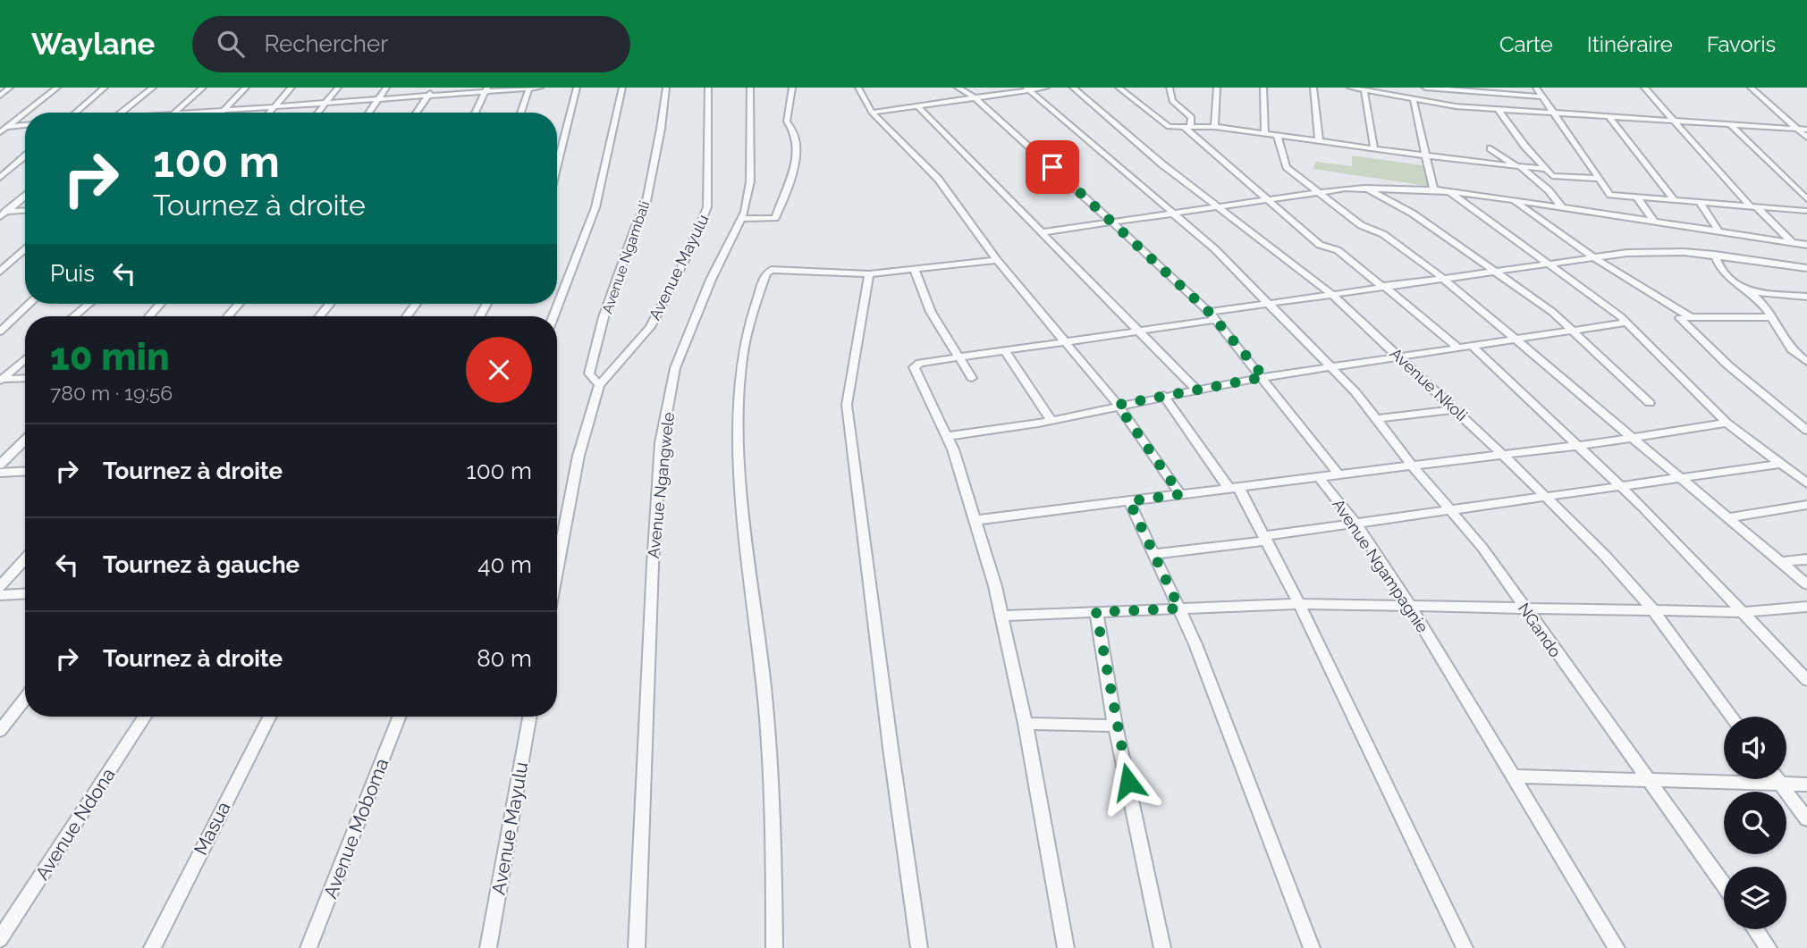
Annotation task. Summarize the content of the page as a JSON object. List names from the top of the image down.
{
  "streets": {
    "street": [
      "Avenue Ngambali",
      "Avenue Mayulu",
      "Avenue Nkoli",
      "Avenue Ngangwele",
      "Avenue Ngampagnie",
      "NGando",
      "Avenue Ndona",
      "Masua",
      "Avenue Moboma"
    ]
  },
  "crossings": [
    ["Avenue Ngambali", "Avenue Mayulu"]
  ],
  "page": {
    "header": "Waylane",
    "search": "Rechercher",
    "nav": ["Carte", "Itinéraire", "Favoris"],
    "turn": ["100 m", "Tournez à droite"],
    "then": "Puis",
    "heading": ["10 min", "780 m · 19:56"],
    "list": [
      {
        "name": "Tournez à droite",
        "value": "100 m"
      },
      {
        "name": "Tournez à gauche",
        "value": "40 m"
      },
      {
        "name": "Tournez à droite",
        "value": "80 m"
      }
    ]
  }
}
